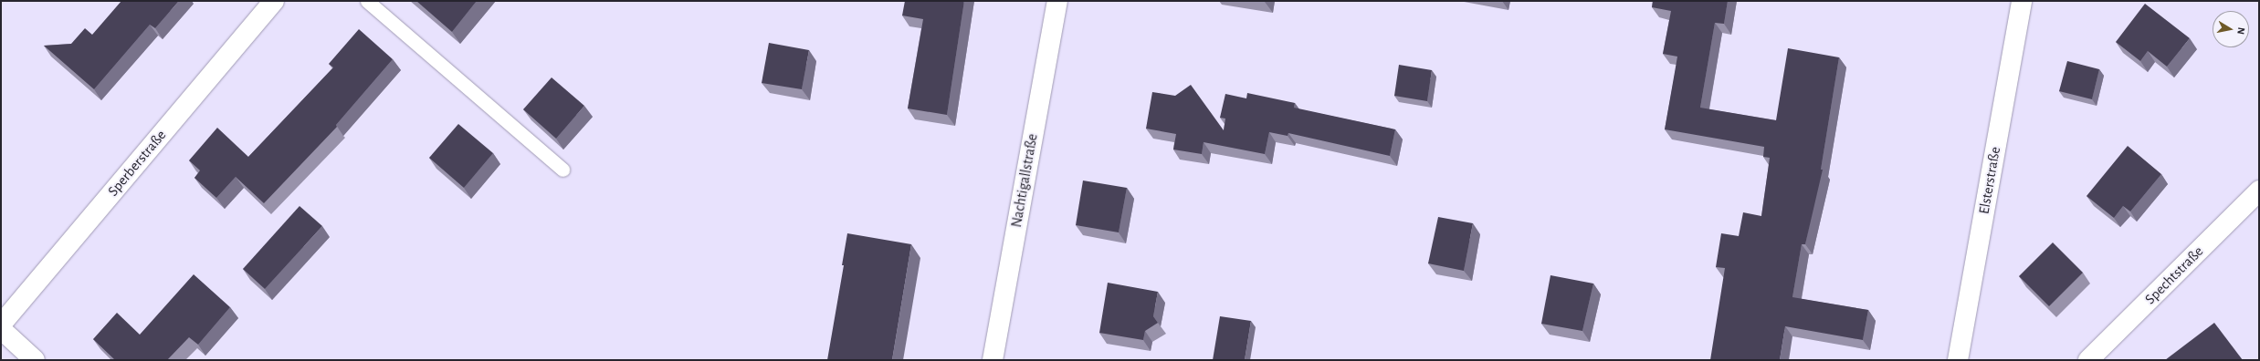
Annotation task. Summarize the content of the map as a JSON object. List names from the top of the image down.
{
  "streets": {
    "street": [
      "Sperberstraße",
      "Nachtigallstraße",
      "Elsterstraße",
      "Spechtstraße"
    ]
  },
  "north": "right"
}
